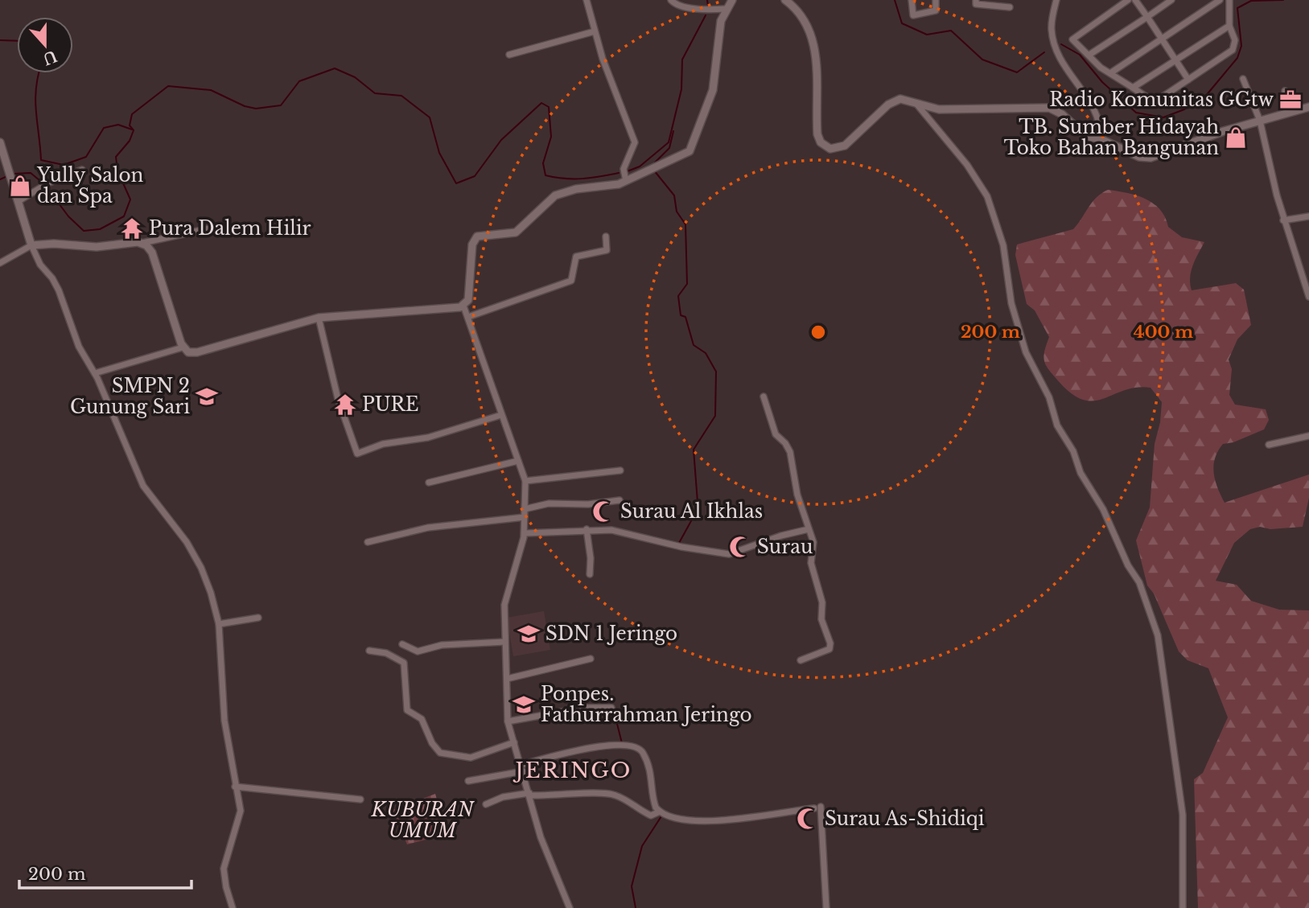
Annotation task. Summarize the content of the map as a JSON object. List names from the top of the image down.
{
  "districts": ["JERINGO"],
  "parks": ["KUBURAN UMUM"],
  "places": {
    "office": ["Radio Komunitas GGtw"],
    "shop": ["TB. Sumber Hidayah Toko Bahan Bangunan", "Yully Salon dan Spa"],
    "temple": ["Pura Dalem Hilir", "PURE"],
    "school or university": ["SMPN 2 Gunung Sari", "SDN 1 Jeringo", "Ponpes. Fathurrahman Jeringo"],
    "mosque": ["Surau Al Ikhlas", "Surau", "Surau As-Shidiqi"]
  },
  "scale_bar": "200 m",
  "north": "bottom",
  "rings": ["200 m", "400 m"]
}
